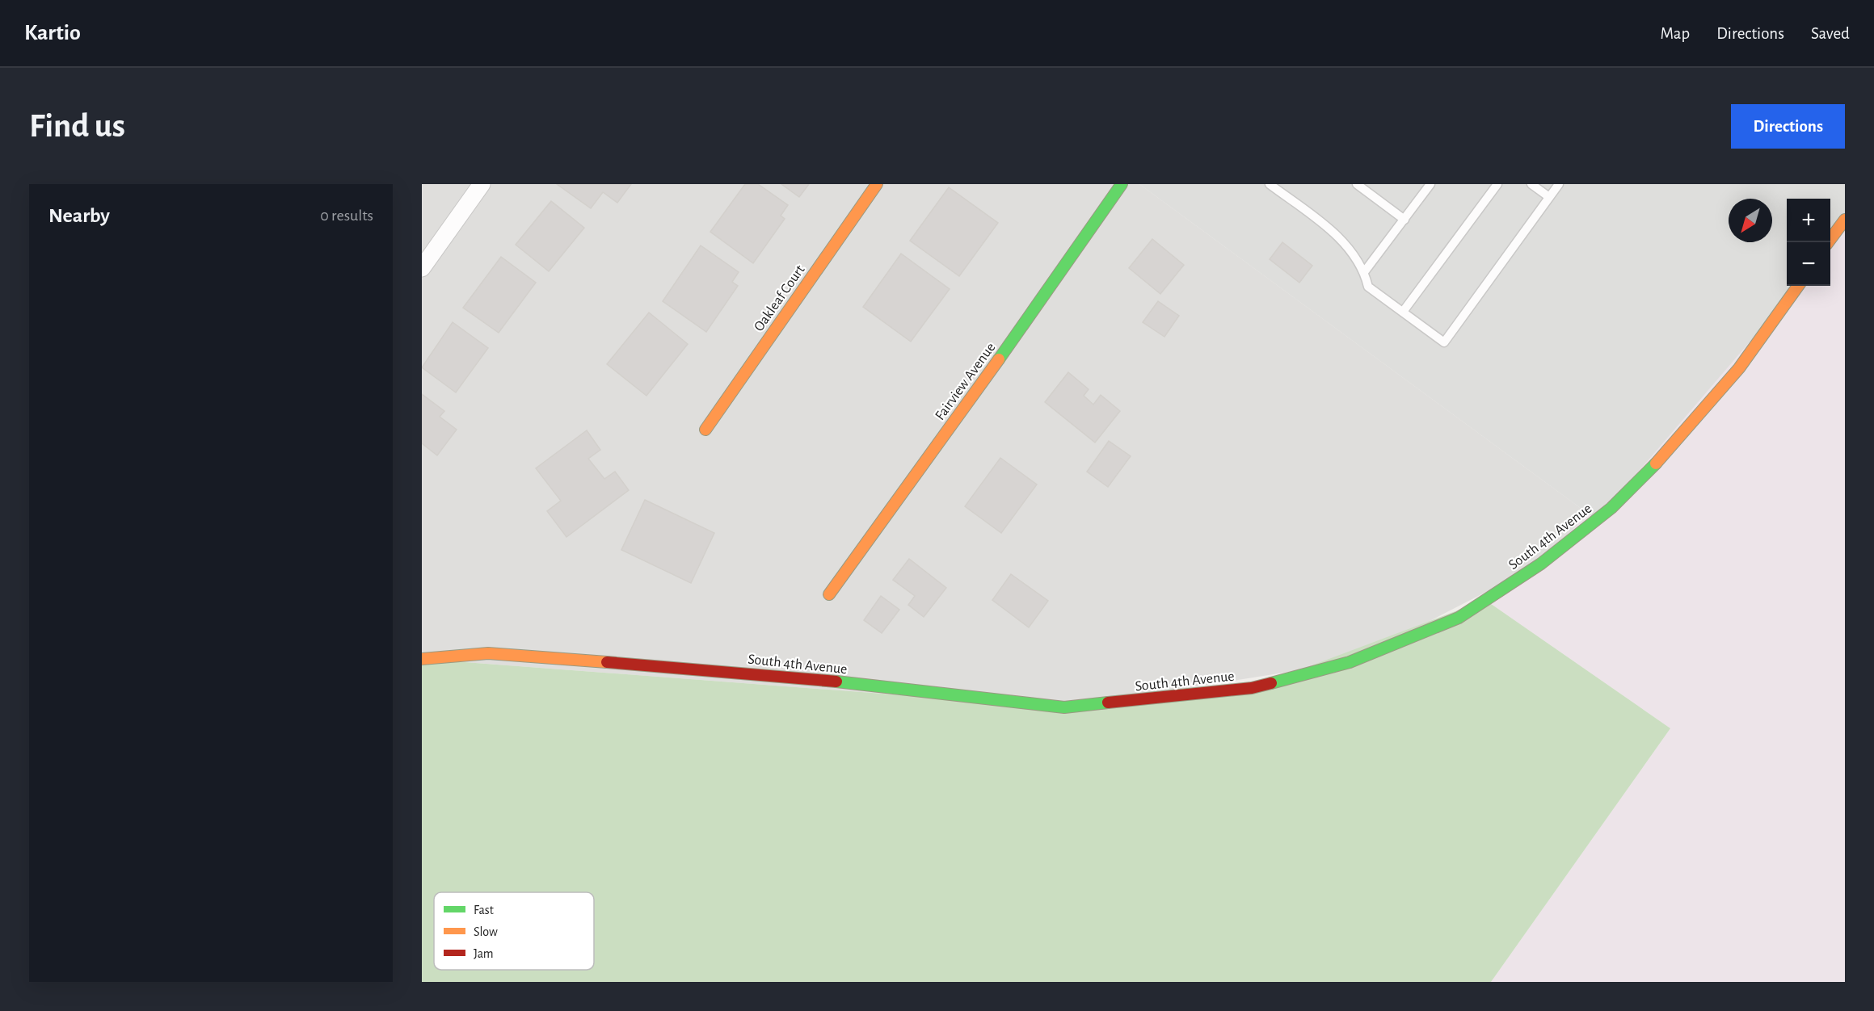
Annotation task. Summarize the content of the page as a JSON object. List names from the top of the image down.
{
  "streets": {
    "street": ["Oakleaf Court", "Fairview Avenue", "South 4th Avenue"]
  },
  "legend": ["Fast", "Slow", "Jam"],
  "north": "bottom left",
  "page": {
    "header": "Kartio",
    "nav": ["Map", "Directions", "Saved"],
    "buttons": "Directions",
    "title": "Find us",
    "heading": ["Nearby", "0 results"],
    "map_buttons": ["+", "−"]
  }
}
